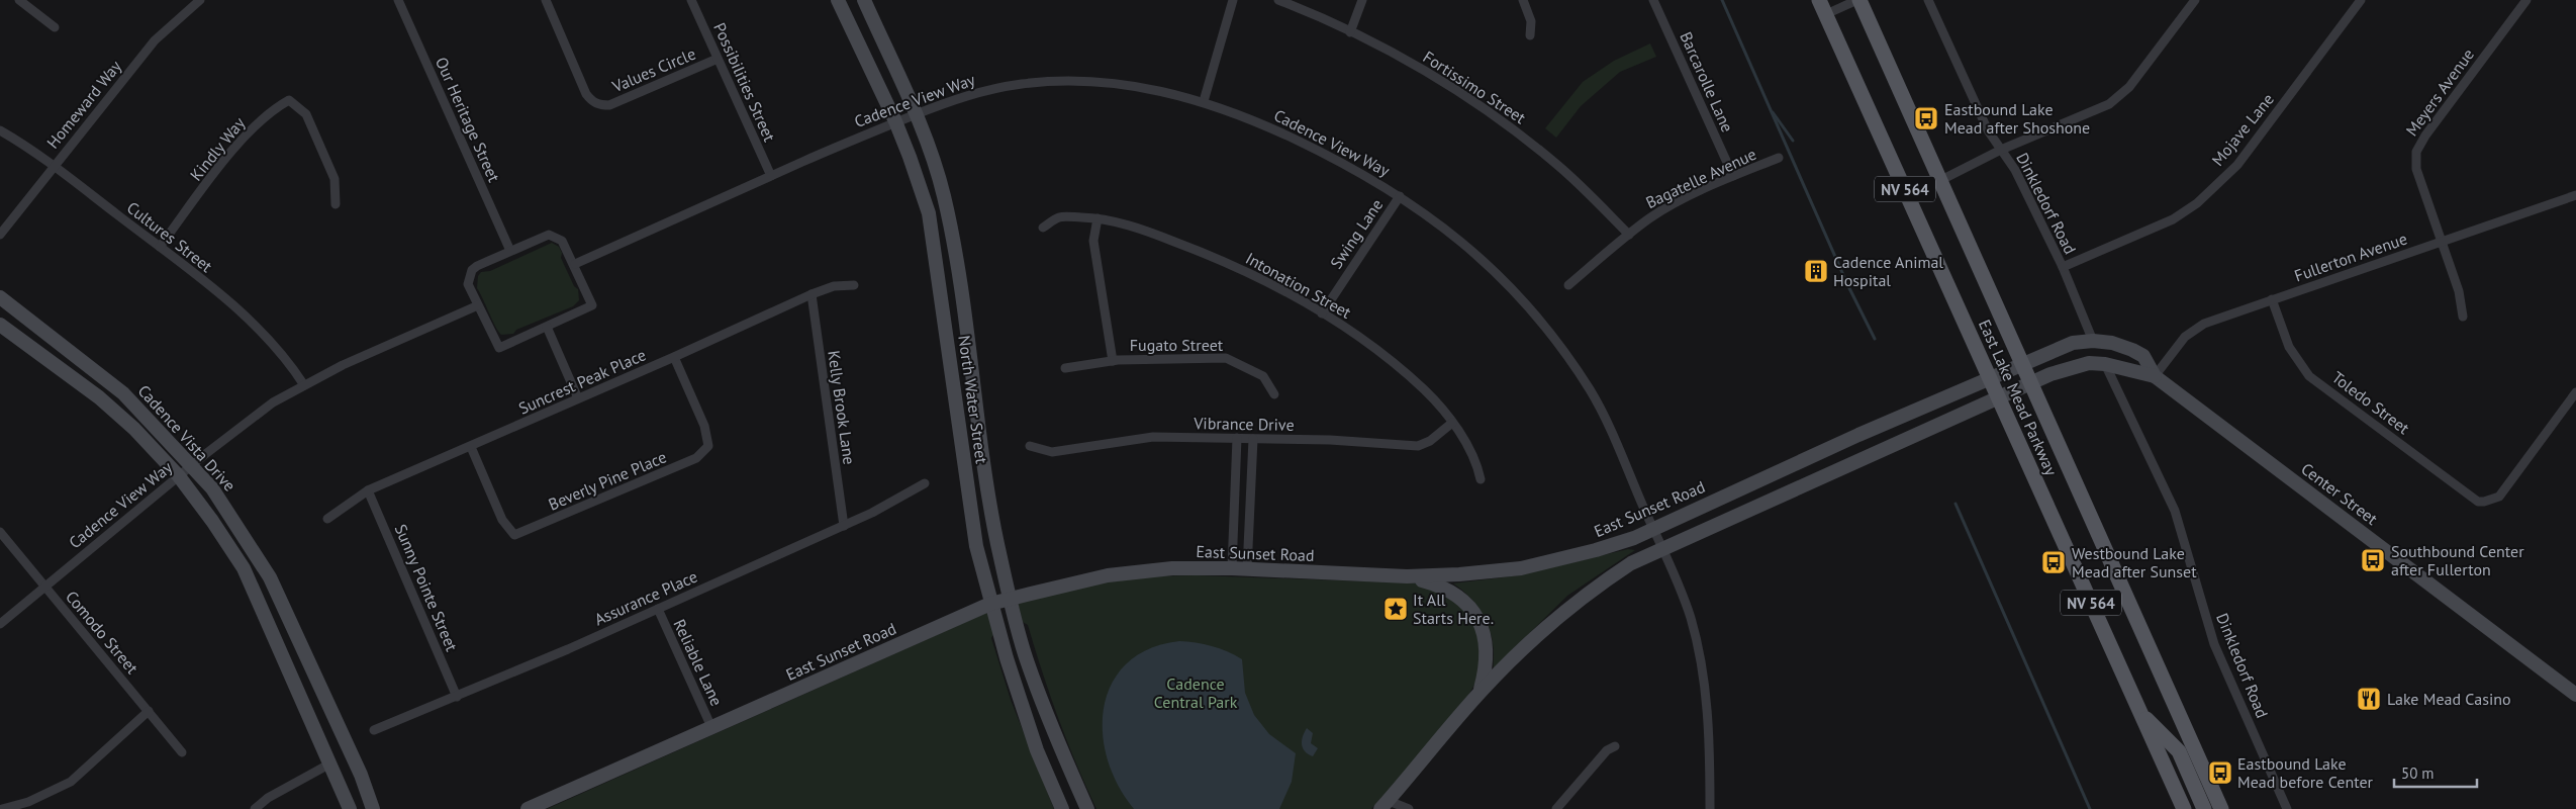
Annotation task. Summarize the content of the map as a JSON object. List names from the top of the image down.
{
  "streets": {
    "main road": ["NV 564", "East Lake Mead Parkway"],
    "street": [
      "Values Circle",
      "Possibilities Street",
      "Barcarolle Lane",
      "Fortissimo Street",
      "Meyers Avenue",
      "Cadence View Way",
      "Homeward Way",
      "Our Heritage Street",
      "Mojave Lane",
      "Kindly Way",
      "Bagatelle Avenue",
      "Dinkledorf Road",
      "Swing Lane",
      "Cultures Street",
      "Fullerton Avenue",
      "Intonation Street",
      "Fugato Street",
      "Suncrest Peak Place",
      "North Water Street",
      "Toledo Street",
      "Kelly Brook Lane",
      "Vibrance Drive",
      "Cadence Vista Drive",
      "Beverly Pine Place",
      "Center Street",
      "East Sunset Road",
      "Sunny Pointe Street",
      "Assurance Place",
      "Comodo Street",
      "Reliable Lane"
    ]
  },
  "crossings": [
    ["Values Circle", "Possibilities Street"],
    ["Possibilities Street", "Cadence View Way"],
    ["Barcarolle Lane", "Bagatelle Avenue"],
    ["Fortissimo Street", "Bagatelle Avenue"],
    ["Meyers Avenue", "Fullerton Avenue"],
    ["Cadence View Way", "Swing Lane"],
    ["Cadence View Way", "Cultures Street"],
    ["Cadence View Way", "North Water Street"],
    ["Cadence View Way", "Cadence Vista Drive"],
    ["Cadence View Way", "East Sunset Road"],
    ["Cadence View Way", "Comodo Street"],
    ["Homeward Way", "Cultures Street"],
    ["Mojave Lane", "Dinkledorf Road"],
    ["Kindly Way", "Cultures Street"],
    ["Dinkledorf Road", "Center Street"],
    ["Swing Lane", "Intonation Street"],
    ["Fullerton Avenue", "Toledo Street"],
    ["Fullerton Avenue", "Center Street"],
    ["Intonation Street", "Vibrance Drive"],
    ["Suncrest Peak Place", "Kelly Brook Lane"],
    ["Suncrest Peak Place", "Beverly Pine Place"],
    ["Suncrest Peak Place", "Sunny Pointe Street"],
    ["East Lake Mead Parkway", "Center Street"],
    ["East Lake Mead Parkway", "East Sunset Road"],
    ["North Water Street", "East Sunset Road"],
    ["Kelly Brook Lane", "Assurance Place"],
    ["Center Street", "East Sunset Road"],
    ["East Sunset Road", "Reliable Lane"],
    ["Sunny Pointe Street", "Assurance Place"],
    ["Assurance Place", "Reliable Lane"]
  ],
  "parks": ["Cadence Central Park"],
  "places": {
    "bus stop": [
      "Eastbound Lake Mead after Shoshone",
      "Southbound Center after Fullerton",
      "Westbound Lake Mead after Sunset",
      "Eastbound Lake Mead before Center"
    ],
    "building": ["Cadence Animal Hospital"],
    "place": ["It All Starts Here."],
    "restaurant": ["Lake Mead Casino"]
  },
  "scale_bar": "50 m"
}
